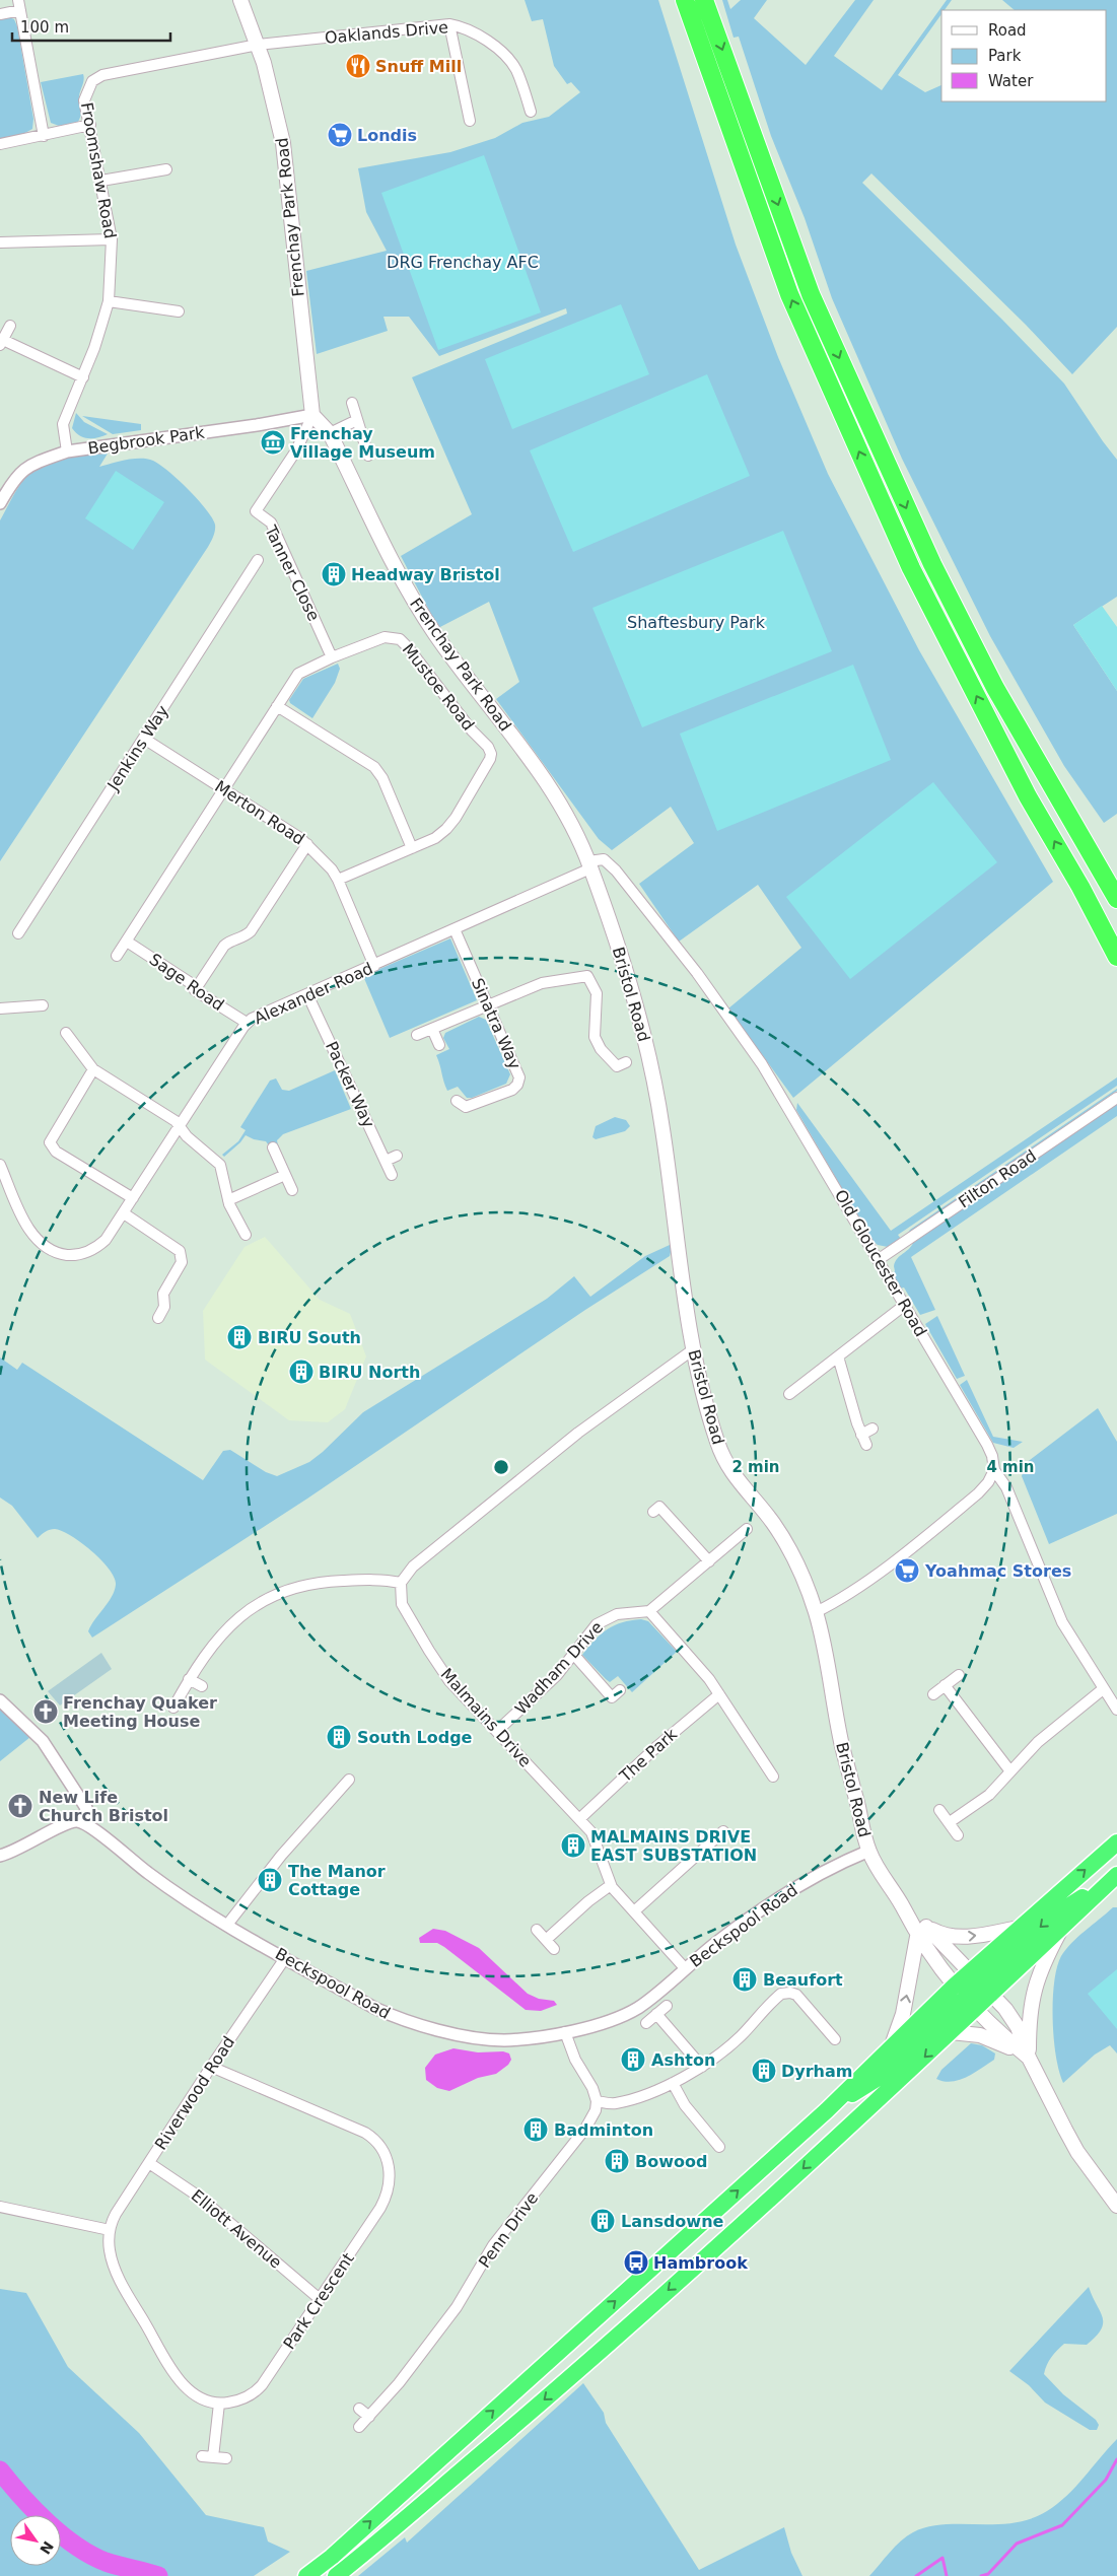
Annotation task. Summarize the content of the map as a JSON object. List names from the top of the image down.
{
  "streets": {
    "main road": ["Frenchay Park Road", "Bristol Road"],
    "street": [
      "Oaklands Drive",
      "Froomshaw Road",
      "Begbrook Park",
      "Tanner Close",
      "Mustoe Road",
      "Jenkins Way",
      "Merton Road",
      "Sage Road",
      "Alexander Road",
      "Sinatra Way",
      "Packer Way",
      "Filton Road",
      "Old Gloucester Road",
      "Wadham Drive",
      "Malmains Drive",
      "The Park",
      "Beckspool Road",
      "Riverwood Road",
      "Elliott Avenue",
      "Penn Drive",
      "Park Crescent"
    ]
  },
  "crossings": [
    ["Oaklands Drive", "Froomshaw Road"],
    ["Oaklands Drive", "Frenchay Park Road"],
    ["Froomshaw Road", "Frenchay Park Road"],
    ["Froomshaw Road", "Begbrook Park"],
    ["Frenchay Park Road", "Begbrook Park"],
    ["Frenchay Park Road", "Tanner Close"],
    ["Frenchay Park Road", "Alexander Road"],
    ["Frenchay Park Road", "Bristol Road"],
    ["Frenchay Park Road", "Old Gloucester Road"],
    ["Begbrook Park", "Tanner Close"],
    ["Tanner Close", "Mustoe Road"],
    ["Mustoe Road", "Merton Road"],
    ["Mustoe Road", "Sage Road"],
    ["Jenkins Way", "Merton Road"],
    ["Merton Road", "Alexander Road"],
    ["Sage Road", "Alexander Road"],
    ["Alexander Road", "Bristol Road"],
    ["Alexander Road", "Sinatra Way"],
    ["Alexander Road", "Packer Way"],
    ["Alexander Road", "Old Gloucester Road"],
    ["Bristol Road", "Old Gloucester Road"],
    ["Bristol Road", "Beckspool Road"],
    ["Filton Road", "Old Gloucester Road"],
    ["Wadham Drive", "Malmains Drive"],
    ["Malmains Drive", "The Park"],
    ["Malmains Drive", "Beckspool Road"],
    ["Beckspool Road", "Riverwood Road"],
    ["Riverwood Road", "Elliott Avenue"],
    ["Riverwood Road", "Park Crescent"],
    ["Elliott Avenue", "Park Crescent"]
  ],
  "parks": ["DRG Frenchay AFC", "Shaftesbury Park"],
  "places": {
    "restaurant": ["Snuff Mill"],
    "supermarket": ["Londis", "Yoahmac Stores"],
    "museum": ["Frenchay Village Museum"],
    "building": [
      "Headway Bristol",
      "BIRU South",
      "BIRU North",
      "South Lodge",
      "MALMAINS DRIVE EAST SUBSTATION",
      "The Manor Cottage",
      "Beaufort",
      "Ashton",
      "Dyrham",
      "Badminton",
      "Bowood",
      "Lansdowne"
    ],
    "church": ["Frenchay Quaker Meeting House", "New Life Church Bristol"],
    "bus stop": ["Hambrook"]
  },
  "legend": ["Road", "Park", "Water"],
  "scale_bar": "100 m",
  "north": "bottom right",
  "rings": ["2 min", "4 min"]
}
